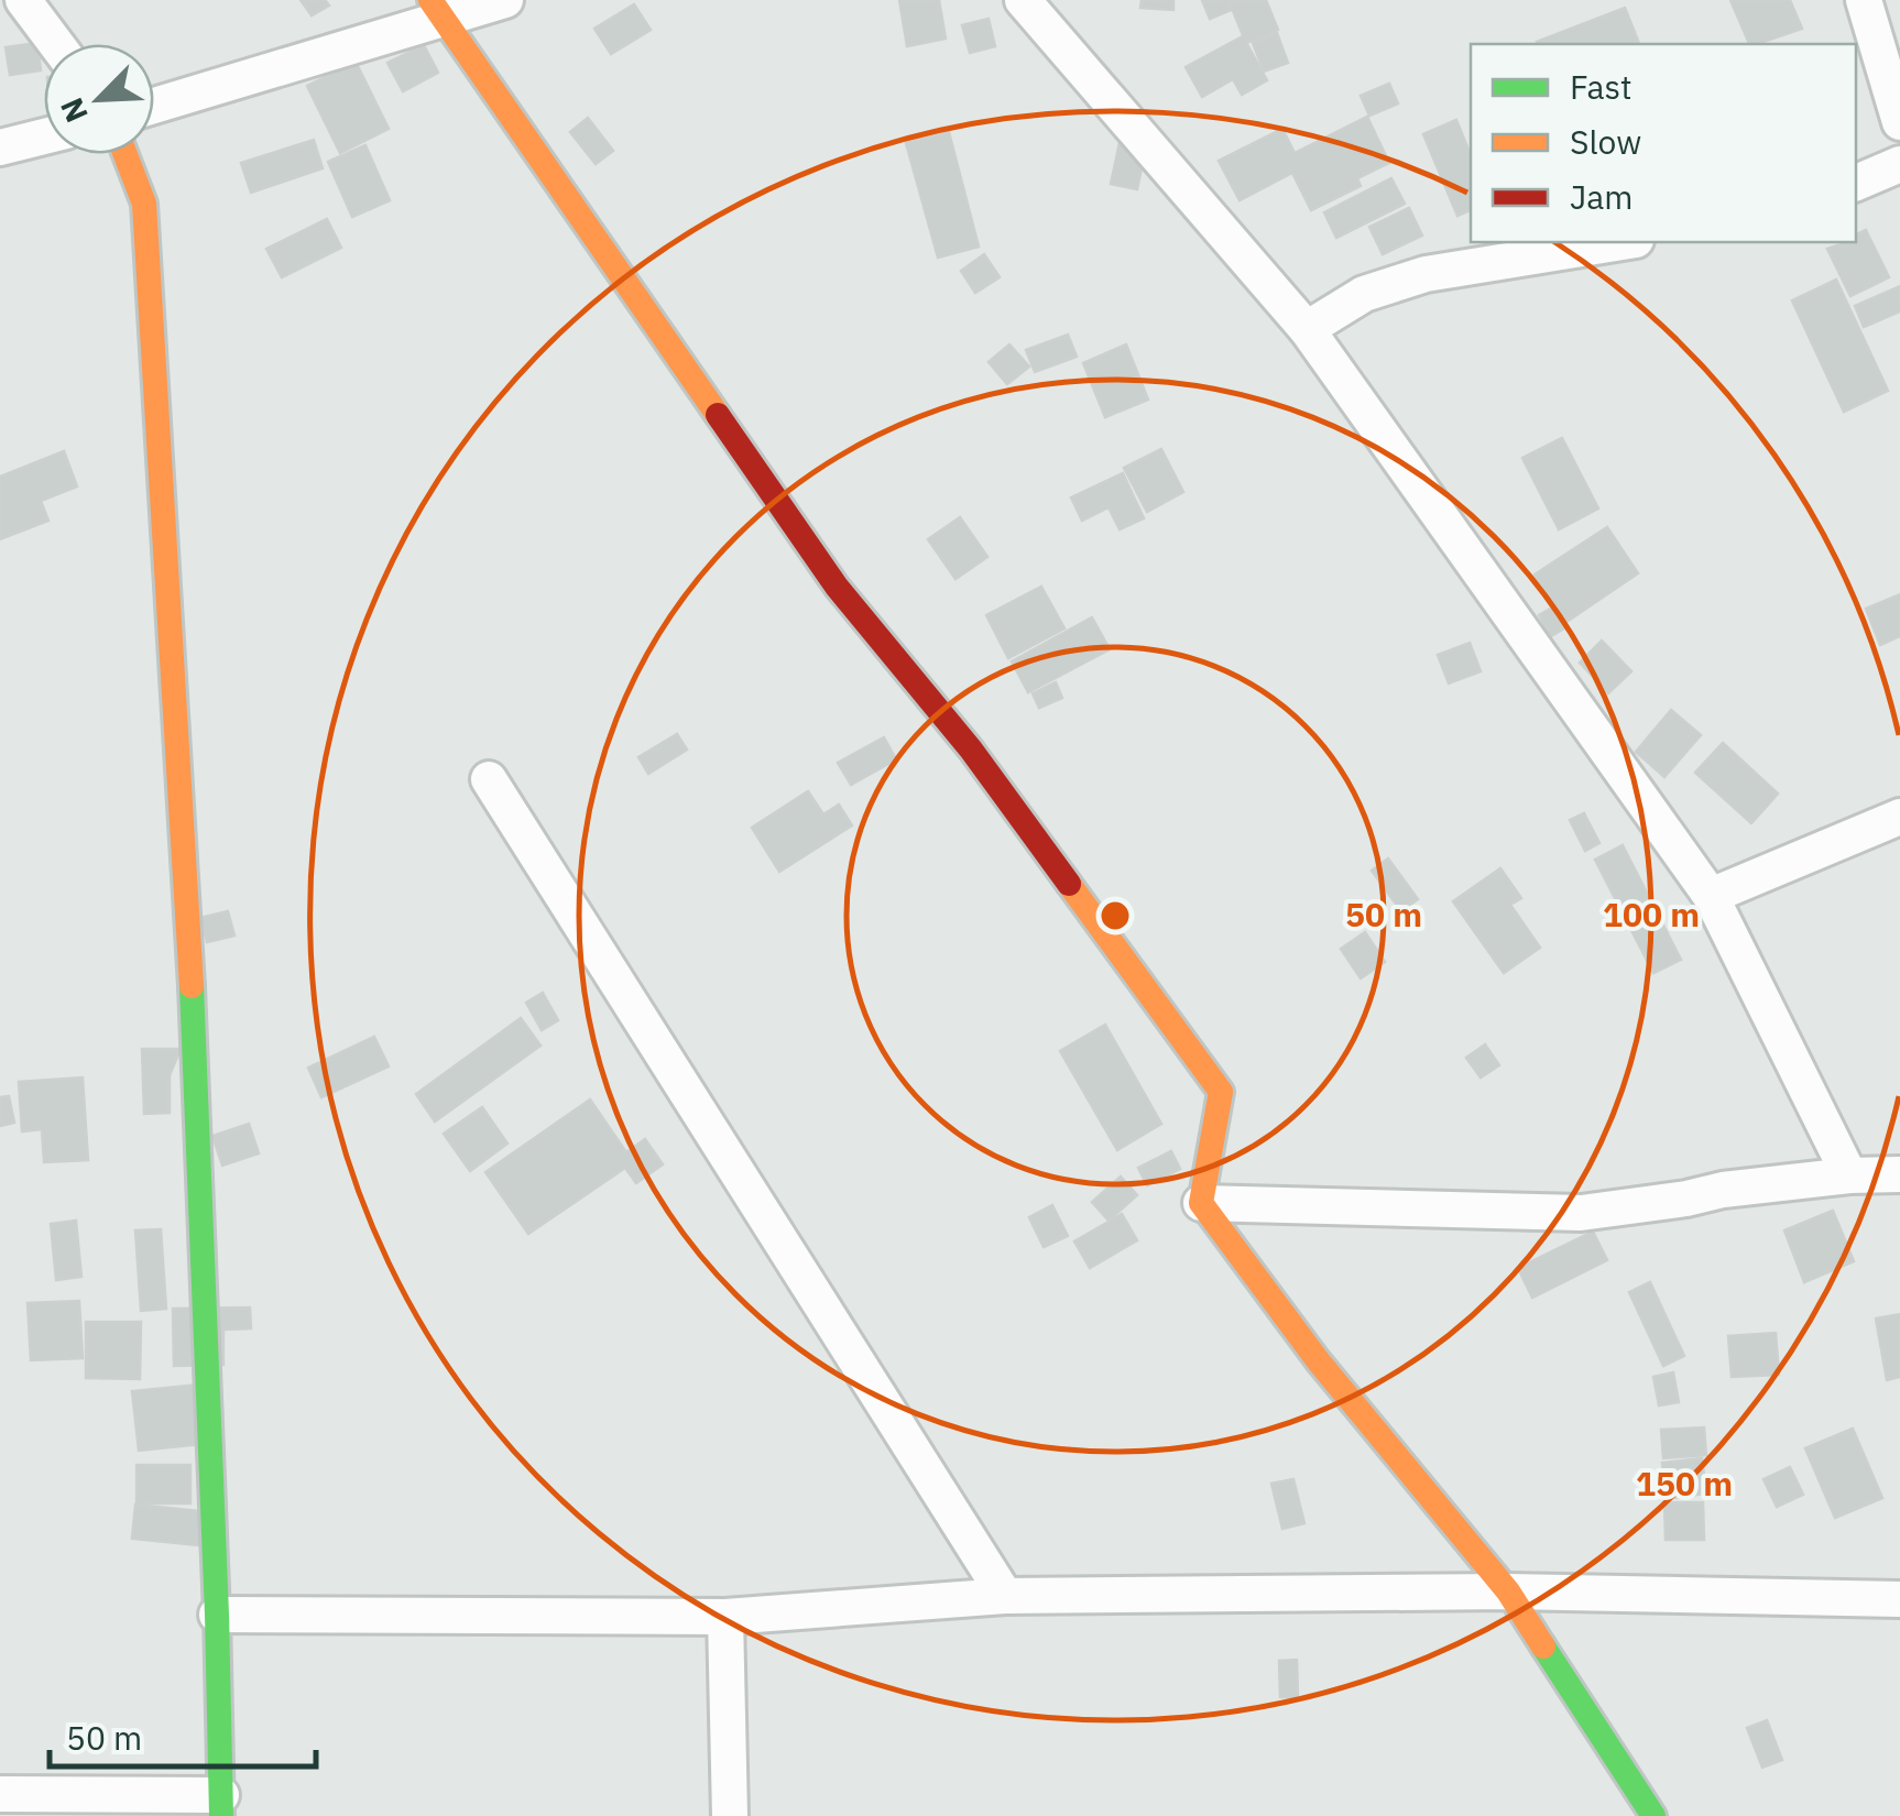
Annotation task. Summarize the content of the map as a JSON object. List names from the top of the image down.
{
  "legend": ["Fast", "Slow", "Jam"],
  "scale_bar": "50 m",
  "north": "bottom left",
  "rings": ["50 m", "100 m", "150 m"]
}
